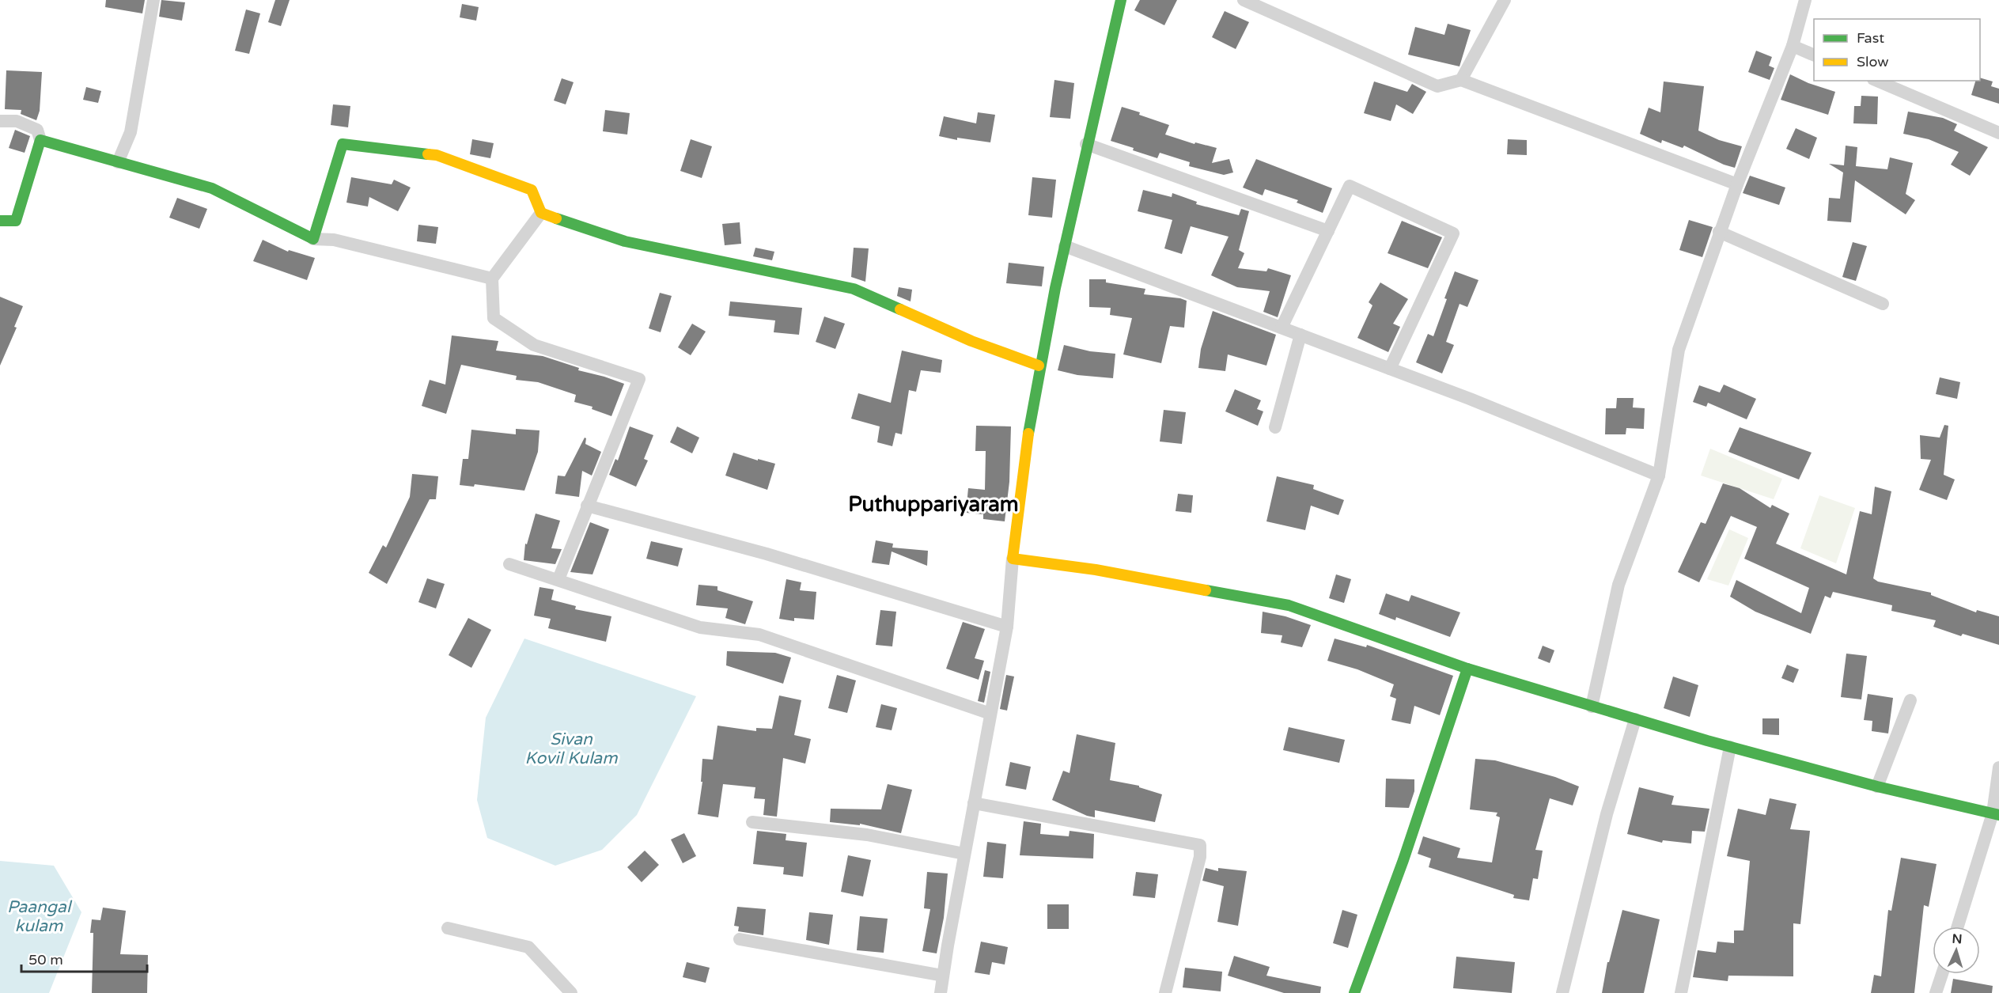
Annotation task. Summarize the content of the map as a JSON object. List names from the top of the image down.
{
  "districts": ["Puthuppariyaram"],
  "water": ["Sivan Kovil Kulam", "Paangal kulam"],
  "legend": ["Fast", "Slow"],
  "scale_bar": "50 m",
  "north": "top"
}
